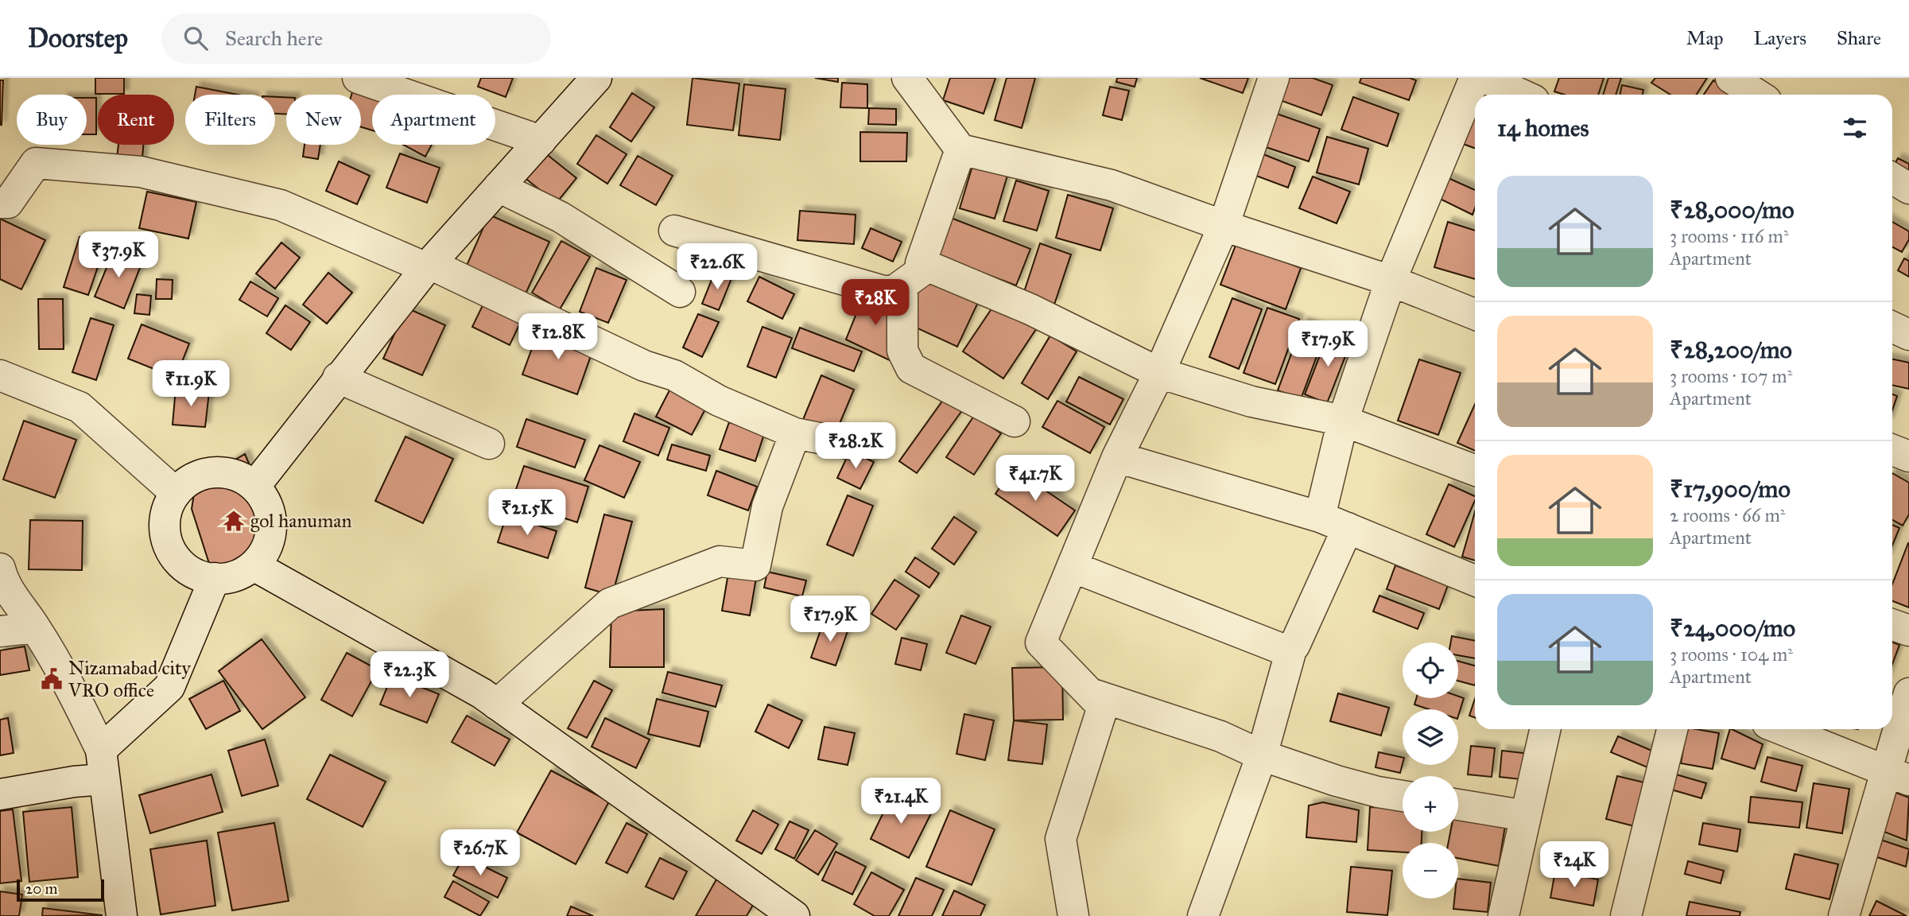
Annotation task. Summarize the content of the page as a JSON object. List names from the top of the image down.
{
  "places": {
    "temple": ["gol hanuman"],
    "public building": ["Nizamabad city VRO office"]
  },
  "scale_bar": "20 m",
  "page": {
    "header": "Doorstep",
    "search": "Search here",
    "nav": ["Map", "Layers", "Share"],
    "chip": [
      "Buy",
      "Rent",
      "Filters",
      "New",
      "Apartment"
    ],
    "heading": "14 homes",
    "list": [
      {
        "name": "₹28,000/mo",
        "note": "3 rooms · 116 m² · Apartment"
      },
      {
        "name": "₹28,200/mo",
        "note": "3 rooms · 107 m² · Apartment"
      },
      {
        "name": "₹17,900/mo",
        "note": "2 rooms · 66 m² · Apartment"
      },
      {
        "name": "₹24,000/mo",
        "note": "3 rooms · 104 m² · Apartment"
      }
    ],
    "price": [
      "₹37.9K",
      "₹22.6K",
      "₹28K",
      "₹12.8K",
      "₹17.9K",
      "₹11.9K",
      "₹28.2K",
      "₹41.7K",
      "₹21.5K",
      "₹17.9K",
      "₹22.3K",
      "₹21.4K",
      "₹26.7K",
      "₹24K"
    ],
    "map_buttons": ["+", "−"],
    "scale": "20 m"
  }
}
